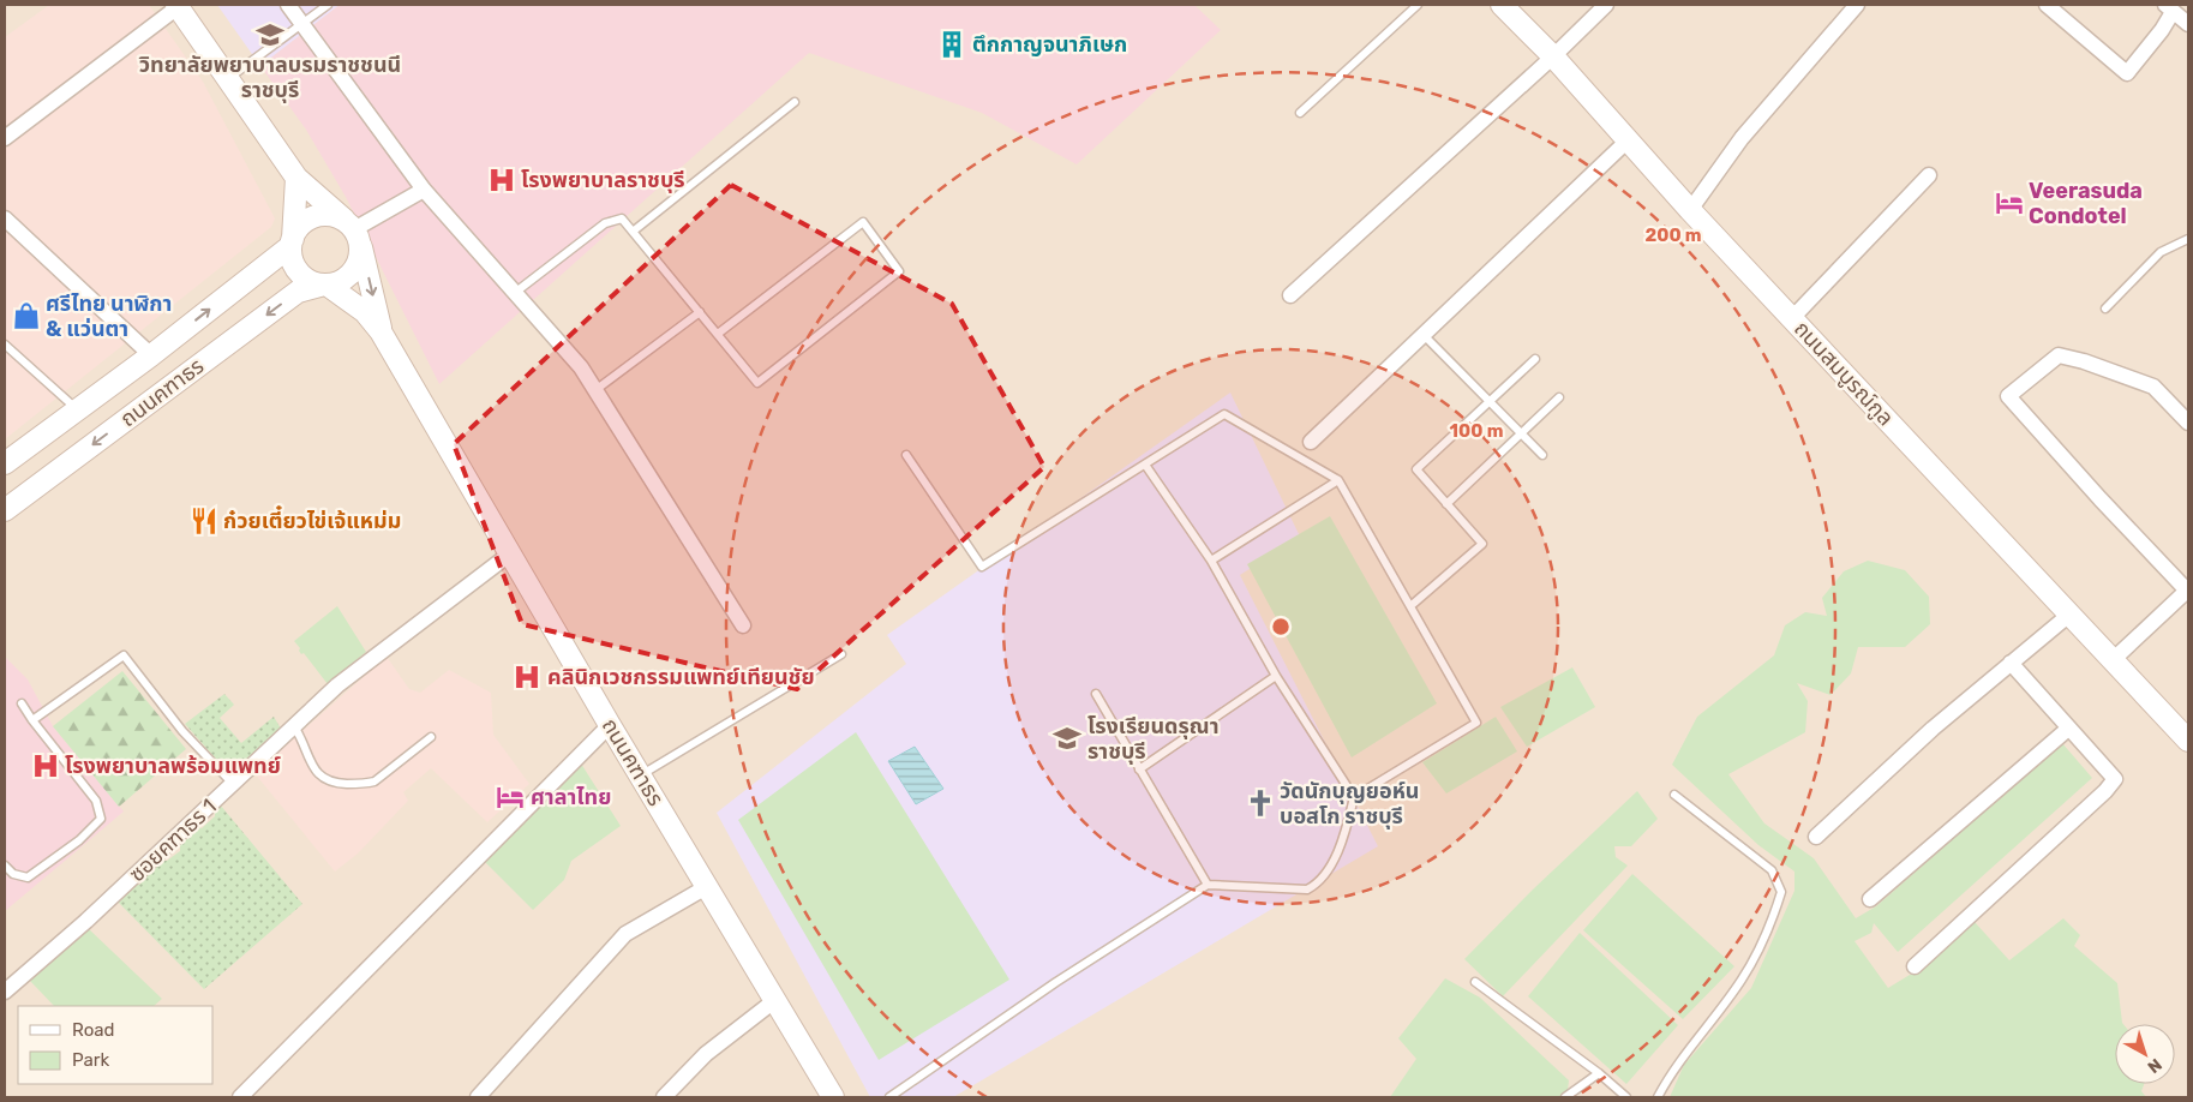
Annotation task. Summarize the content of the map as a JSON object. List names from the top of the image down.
{
  "streets": {
    "street": ["ถนนสมบูรณ์กูล", "ถนนคฑาธร", "ซอยคฑาธร 1"]
  },
  "crossings": [
    ["ถนนคฑาธร", "ซอยคฑาธร 1"]
  ],
  "places": {
    "school or university": ["วิทยาลัยพยาบาลบรมราชชนนี ราชบุรี", "โรงเรียนดรุณา ราชบุรี"],
    "building": ["ตึกกาญจนาภิเษก"],
    "hospital": ["โรงพยาบาลราชบุรี", "คลินิกเวชกรรมแพทย์เทียนชัย", "โรงพยาบาลพร้อมแพทย์"],
    "hotel": ["Veerasuda Condotel", "ศาลาไทย"],
    "shop": ["ศรีไทย นาฬิกา & แว่นตา"],
    "restaurant": ["ก๋วยเตี๋ยวไข่เจ้แหม่ม"],
    "church": ["วัดนักบุญยอห์น บอสโก ราชบุรี"]
  },
  "legend": ["Road", "Park"],
  "north": "bottom right",
  "rings": ["200 m", "100 m"]
}
